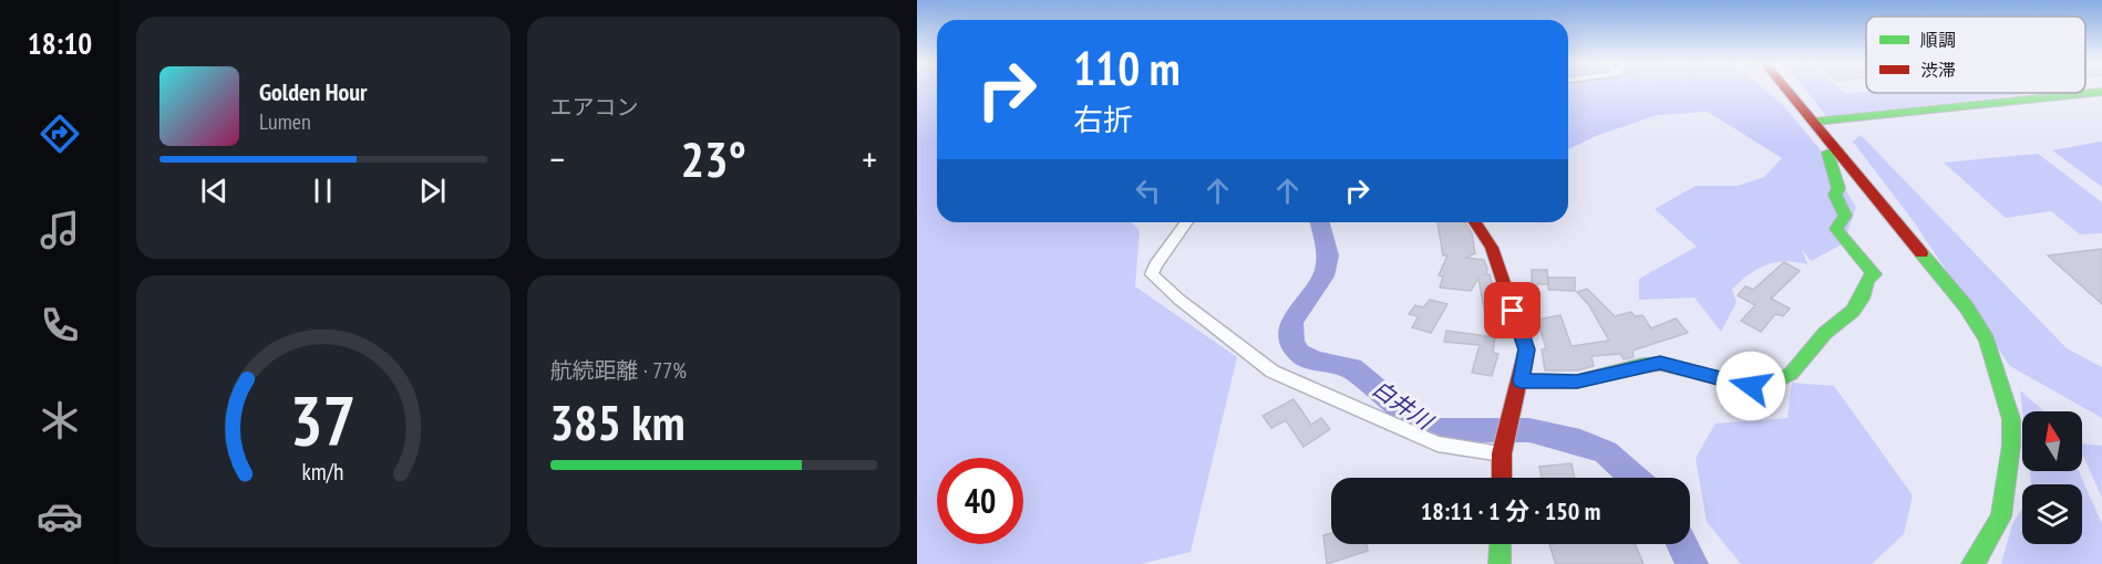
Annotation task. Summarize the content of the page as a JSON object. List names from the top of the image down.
{
  "water": ["白井川"],
  "legend": ["順調", "渋滞"],
  "north": "top",
  "page": {
    "tabs": "18:10",
    "tile": [
      "エアコン",
      ["航続距離 · 77%", "385 km"]
    ],
    "turn": ["110 m", "右折"],
    "song": ["Golden Hour", "Lumen"],
    "heat": ["−", "23°", "+"],
    "limit": "40",
    "trip": "18:11 · 1 分 · 150 m",
    "gauge": ["37", "km/h"]
  }
}
